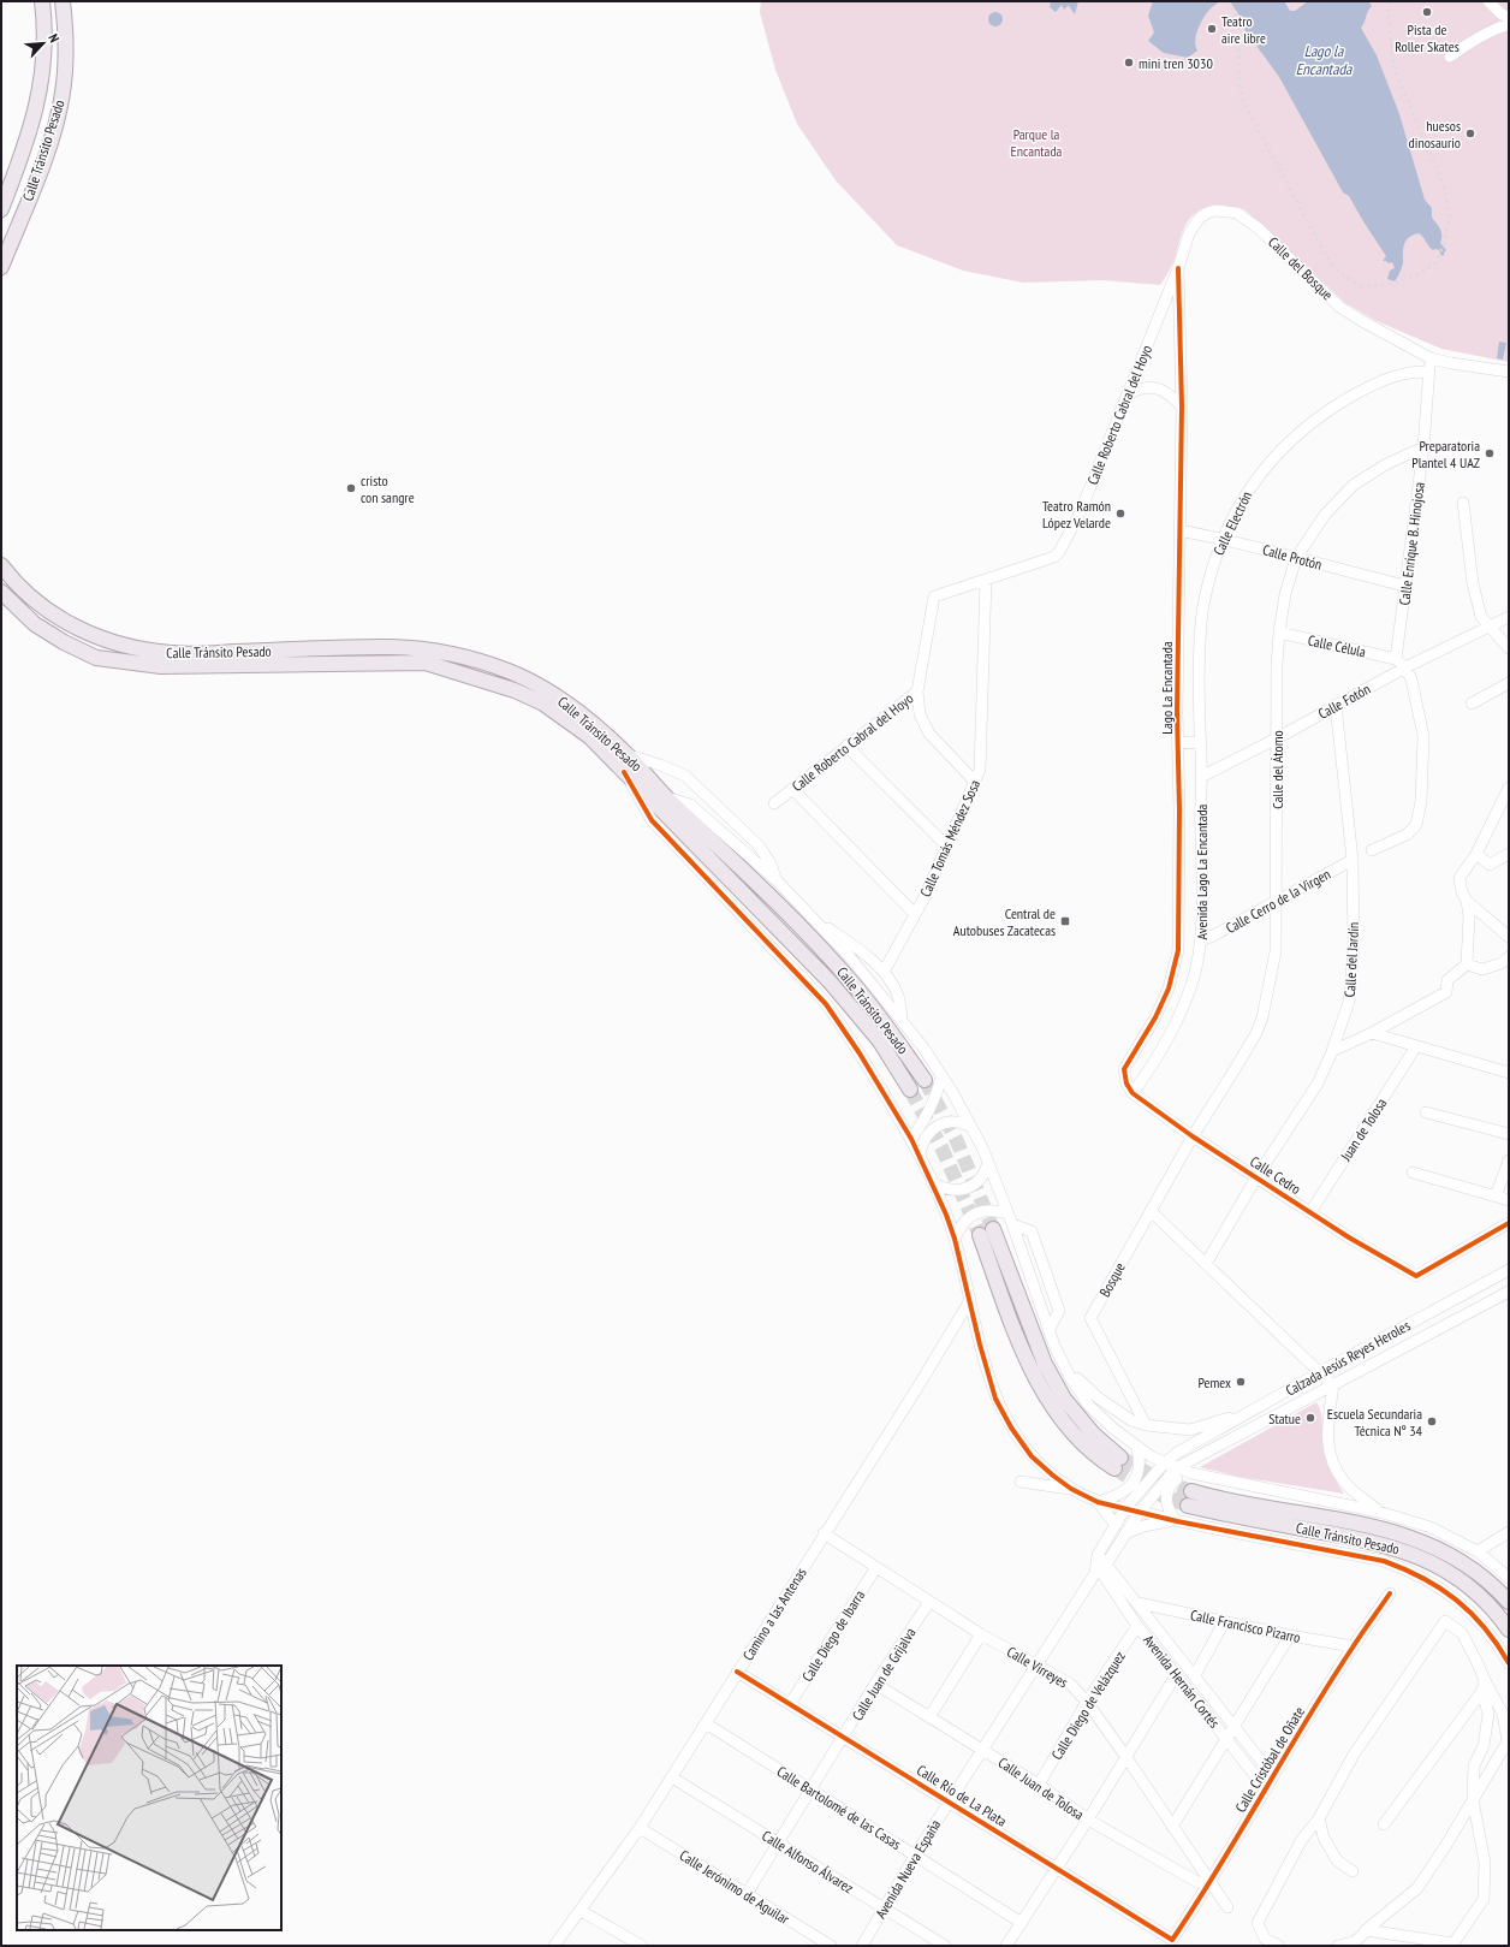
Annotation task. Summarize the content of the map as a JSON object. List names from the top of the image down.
{
  "streets": {
    "main road": ["Calle Tránsito Pesado"],
    "street": [
      "Calle del Bosque",
      "Calle Roberto Cabral del Hoyo",
      "Calle Electrón",
      "Calle Enrique B. Hinojosa",
      "Calle Protón",
      "Calle Célula",
      "Lago La Encantada",
      "Calle Fotón",
      "Calle del Átomo",
      "Calle Tomás Méndez Sosa",
      "Avenida Lago La Encantada",
      "Calle Cerro de la Virgen",
      "Calle del Jardín",
      "Juan de Tolosa",
      "Calle Cedro",
      "Bosque",
      "Calzada Jesús Reyes Heroles",
      "Camino a las Antenas",
      "Calle Francisco Pizarro",
      "Calle Diego de Ibarra",
      "Calle Virreyes",
      "Calle Juan de Grijalva",
      "Avenida Hernán Cortés",
      "Calle Diego de Velázquez",
      "Calle Cristóbal de Oñate",
      "Calle Juan de Tolosa",
      "Calle Río de La Plata",
      "Calle Bartolomé de las Casas",
      "Calle Alfonso Álvarez",
      "Avenida Nueva España",
      "Calle Jerónimo de Aguilar"
    ]
  },
  "crossings": [
    ["Calle del Bosque", "Calle Roberto Cabral del Hoyo"],
    ["Calle del Bosque", "Calle Enrique B. Hinojosa"],
    ["Calle del Bosque", "Lago La Encantada"],
    ["Calle Roberto Cabral del Hoyo", "Lago La Encantada"],
    ["Calle Roberto Cabral del Hoyo", "Calle Tomás Méndez Sosa"],
    ["Calle Electrón", "Calle Enrique B. Hinojosa"],
    ["Calle Electrón", "Calle Protón"],
    ["Calle Electrón", "Calle Fotón"],
    ["Calle Electrón", "Avenida Lago La Encantada"],
    ["Calle Enrique B. Hinojosa", "Calle Protón"],
    ["Calle Enrique B. Hinojosa", "Calle Célula"],
    ["Calle Enrique B. Hinojosa", "Calle del Átomo"],
    ["Calle Protón", "Lago La Encantada"],
    ["Calle Protón", "Calle del Átomo"],
    ["Calle Célula", "Calle del Átomo"],
    ["Lago La Encantada", "Avenida Lago La Encantada"],
    ["Lago La Encantada", "Calle Cedro"],
    ["Calle Fotón", "Calle del Átomo"],
    ["Calle Fotón", "Avenida Lago La Encantada"],
    ["Calle Fotón", "Calle del Jardín"],
    ["Calle del Átomo", "Calle Cerro de la Virgen"],
    ["Calle del Átomo", "Calle Cedro"],
    ["Calle del Átomo", "Bosque"],
    ["Avenida Lago La Encantada", "Calle Cerro de la Virgen"],
    ["Avenida Lago La Encantada", "Calle Cedro"],
    ["Calle Cerro de la Virgen", "Calle del Jardín"],
    ["Calle del Jardín", "Calle Cedro"],
    ["Juan de Tolosa", "Calle Cedro"],
    ["Calle Cedro", "Bosque"],
    ["Calzada Jesús Reyes Heroles", "Avenida Hernán Cortés"],
    ["Calzada Jesús Reyes Heroles", "Avenida Nueva España"],
    ["Camino a las Antenas", "Calle Virreyes"],
    ["Camino a las Antenas", "Calle Río de La Plata"],
    ["Camino a las Antenas", "Calle Bartolomé de las Casas"],
    ["Camino a las Antenas", "Calle Alfonso Álvarez"],
    ["Camino a las Antenas", "Calle Jerónimo de Aguilar"],
    ["Calle Francisco Pizarro", "Avenida Hernán Cortés"],
    ["Calle Francisco Pizarro", "Calle Cristóbal de Oñate"],
    ["Calle Diego de Ibarra", "Calle Virreyes"],
    ["Calle Diego de Ibarra", "Calle Río de La Plata"],
    ["Calle Virreyes", "Calle Juan de Grijalva"],
    ["Calle Virreyes", "Calle Diego de Velázquez"],
    ["Calle Virreyes", "Calle Cristóbal de Oñate"],
    ["Calle Virreyes", "Calle Juan de Tolosa"],
    ["Calle Virreyes", "Avenida Nueva España"],
    ["Calle Juan de Grijalva", "Calle Juan de Tolosa"],
    ["Calle Juan de Grijalva", "Calle Río de La Plata"],
    ["Calle Juan de Grijalva", "Calle Bartolomé de las Casas"],
    ["Calle Juan de Grijalva", "Calle Alfonso Álvarez"],
    ["Calle Juan de Grijalva", "Calle Jerónimo de Aguilar"],
    ["Avenida Hernán Cortés", "Calle Diego de Velázquez"],
    ["Avenida Hernán Cortés", "Calle Cristóbal de Oñate"],
    ["Avenida Hernán Cortés", "Avenida Nueva España"],
    ["Calle Diego de Velázquez", "Calle Juan de Tolosa"],
    ["Calle Cristóbal de Oñate", "Calle Juan de Tolosa"],
    ["Calle Cristóbal de Oñate", "Calle Río de La Plata"],
    ["Calle Juan de Tolosa", "Avenida Nueva España"],
    ["Calle Río de La Plata", "Avenida Nueva España"],
    ["Calle Bartolomé de las Casas", "Avenida Nueva España"],
    ["Calle Alfonso Álvarez", "Avenida Nueva España"]
  ],
  "water": ["Lago la Encantada"],
  "parks": ["Parque la Encantada"],
  "places": {
    "other": [
      "Pista de Roller Skates",
      "Teatro aire libre",
      "mini tren 3030",
      "huesos dinosaurio",
      "Preparatoria Plantel 4 UAZ",
      "cristo con sangre",
      "Teatro Ramón López Velarde",
      "Pemex",
      "Statue",
      "Escuela Secundaria Técnica Nº 34"
    ],
    "transit": ["Central de Autobuses Zacatecas"]
  },
  "north": "top right"
}
